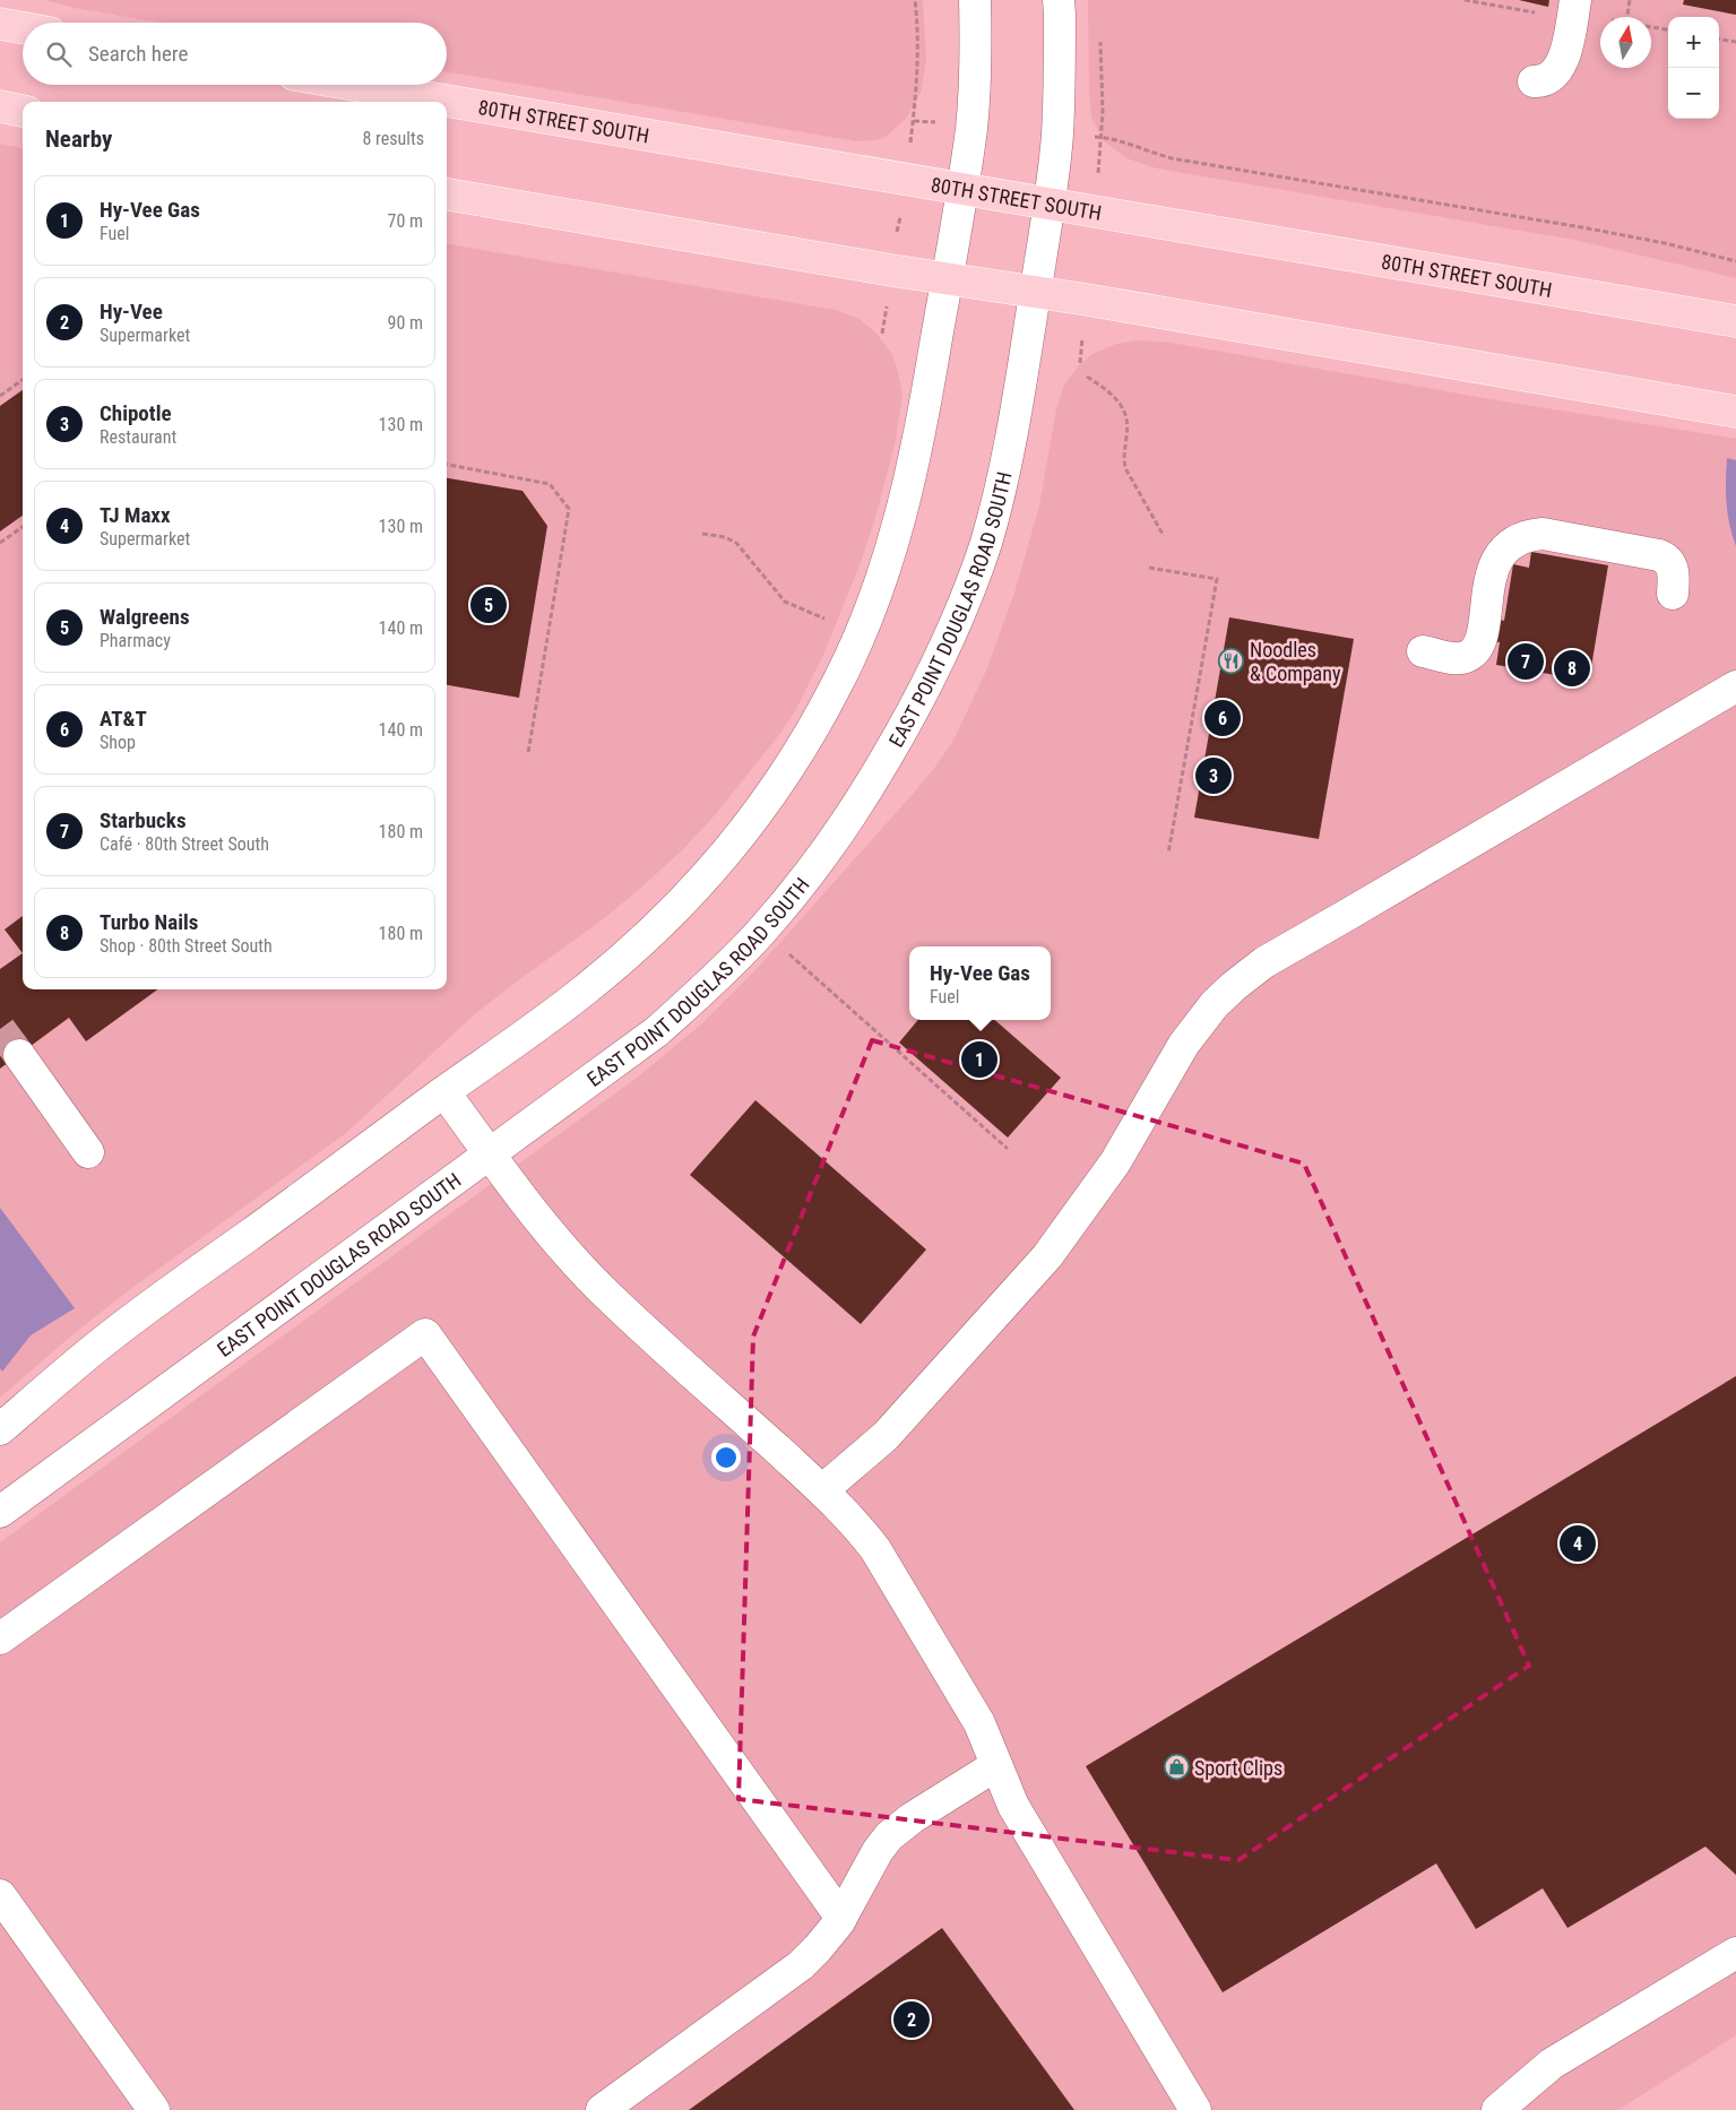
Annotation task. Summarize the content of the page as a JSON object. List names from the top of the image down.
{
  "streets": {
    "main road": ["80TH STREET SOUTH"],
    "street": ["EAST POINT DOUGLAS ROAD SOUTH"]
  },
  "crossings": [
    ["80TH STREET SOUTH", "EAST POINT DOUGLAS ROAD SOUTH"]
  ],
  "places": {
    "restaurant": ["Noodles & Company"],
    "shop": ["Sport Clips"]
  },
  "north": "top",
  "page": {
    "map_buttons": ["+", "−"],
    "search": "Search here",
    "heading": ["Nearby", "8 results"],
    "list": [
      {
        "mark": "1",
        "name": "Hy-Vee Gas",
        "note": "Fuel",
        "value": "70 m"
      },
      {
        "mark": "2",
        "name": "Hy-Vee",
        "note": "Supermarket",
        "value": "90 m"
      },
      {
        "mark": "3",
        "name": "Chipotle",
        "note": "Restaurant",
        "value": "130 m"
      },
      {
        "mark": "4",
        "name": "TJ Maxx",
        "note": "Supermarket",
        "value": "130 m"
      },
      {
        "mark": "5",
        "name": "Walgreens",
        "note": "Pharmacy",
        "value": "140 m"
      },
      {
        "mark": "6",
        "name": "AT&T",
        "note": "Shop",
        "value": "140 m"
      },
      {
        "mark": "7",
        "name": "Starbucks",
        "note": "Café · 80th Street South",
        "value": "180 m"
      },
      {
        "mark": "8",
        "name": "Turbo Nails",
        "note": "Shop · 80th Street South",
        "value": "180 m"
      }
    ],
    "pins": [
      "5",
      "7",
      "8",
      "6",
      "3",
      "1",
      "4",
      "2"
    ],
    "popup": ["Hy-Vee Gas", "Fuel"]
  }
}
